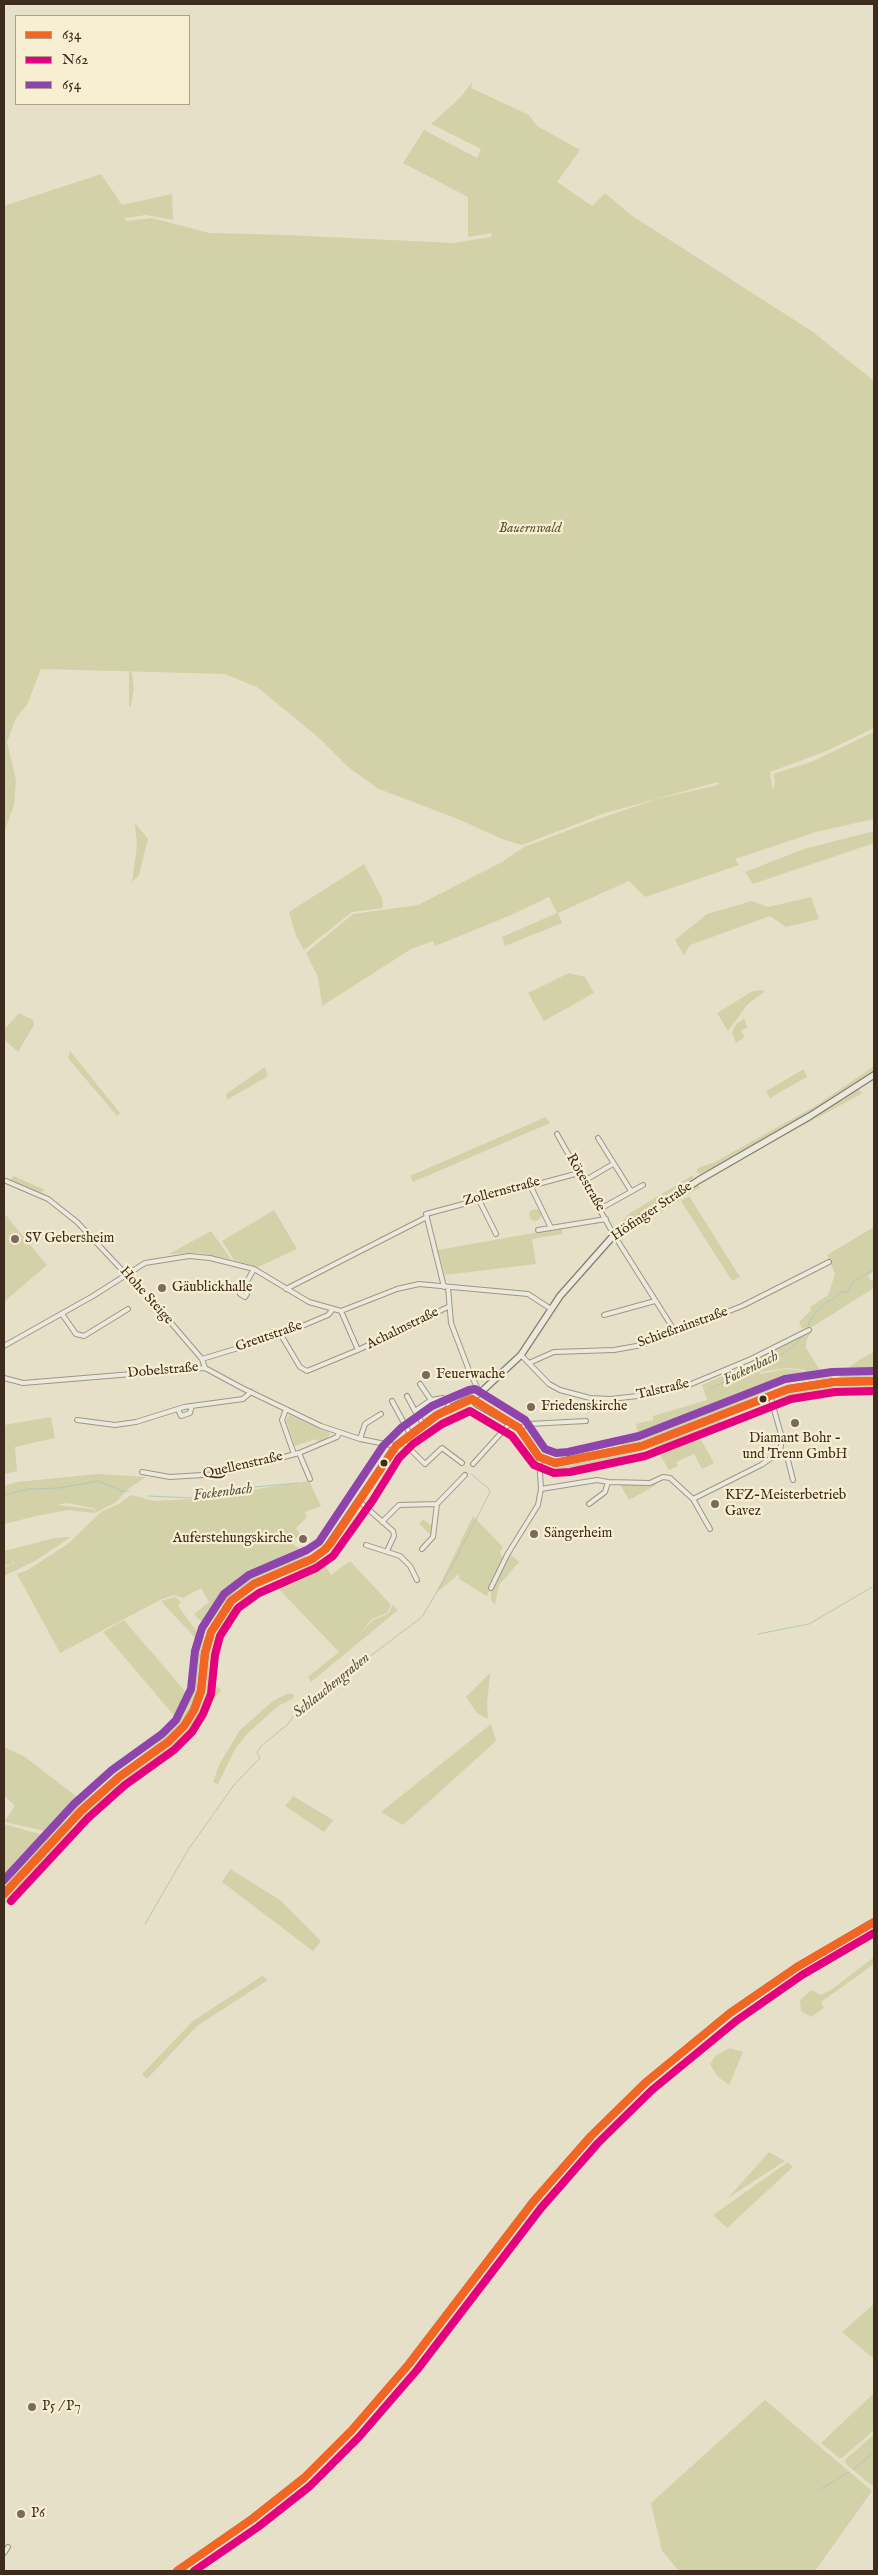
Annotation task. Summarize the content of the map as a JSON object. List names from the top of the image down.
{
  "streets": {
    "street": [
      "Rötestraße",
      "Zollernstraße",
      "Höfinger Straße",
      "Hohe Steige",
      "Schießrainstraße",
      "Achalmstraße",
      "Greutstraße",
      "Dobelstraße",
      "Talstraße",
      "Quellenstraße"
    ]
  },
  "crossings": [
    ["Rötestraße", "Zollernstraße"],
    ["Rötestraße", "Höfinger Straße"],
    ["Rötestraße", "Schießrainstraße"],
    ["Höfinger Straße", "Dobelstraße"],
    ["Höfinger Straße", "Talstraße"],
    ["Hohe Steige", "Greutstraße"],
    ["Hohe Steige", "Dobelstraße"],
    ["Schießrainstraße", "Talstraße"],
    ["Achalmstraße", "Greutstraße"],
    ["Dobelstraße", "Quellenstraße"]
  ],
  "water": ["Fockenbach", "Schlauchengraben"],
  "parks": ["Bauernwald"],
  "places": [
    "SV Gebersheim",
    "Gäublickhalle",
    "Feuerwache",
    "Friedenskirche",
    "Diamant Bohr - und Trenn GmbH",
    "KFZ-Meisterbetrieb Gavez",
    "Sängerheim",
    "Auferstehungskirche",
    "P5 / P7",
    "P6"
  ],
  "lines": ["transit line 654", "transit line 634", "transit line N62"],
  "legend": ["634", "N62", "654"]
}
